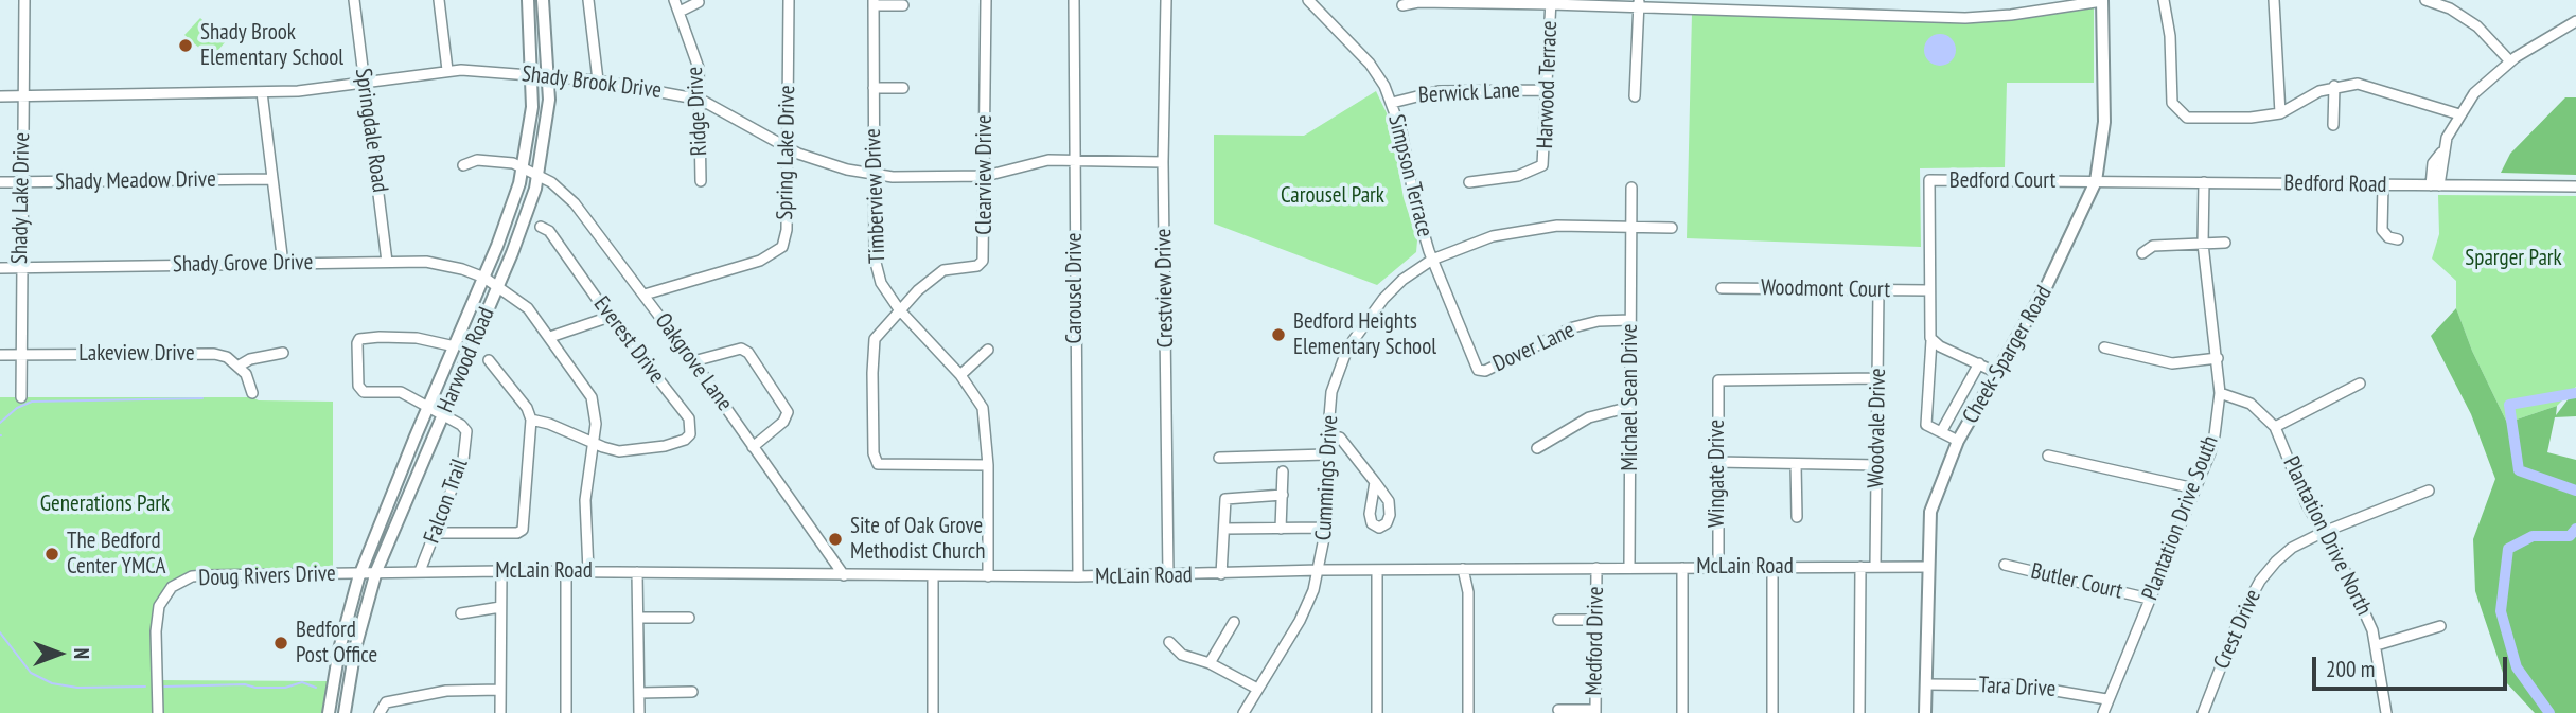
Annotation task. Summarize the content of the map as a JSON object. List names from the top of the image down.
{
  "streets": {
    "main road": ["Cheek-Sparger Road", "Harwood Road"],
    "street": [
      "Shady Brook Drive",
      "Harwood Terrace",
      "Berwick Lane",
      "Ridge Drive",
      "Springdale Road",
      "Spring Lake Drive",
      "Clearview Drive",
      "Simpson Terrace",
      "Shady Meadow Drive",
      "Bedford Court",
      "Bedford Road",
      "Timberview Drive",
      "Shady Lake Drive",
      "Shady Grove Drive",
      "Carousel Drive",
      "Crestview Drive",
      "Woodmont Court",
      "Everest Drive",
      "Dover Lane",
      "Lakeview Drive",
      "Oakgrove Lane",
      "Michael Sean Drive",
      "Woodvale Drive",
      "Wingate Drive",
      "Cummings Drive",
      "Falcon Trail",
      "Plantation Drive South",
      "Plantation Drive North",
      "McLain Road",
      "Doug Rivers Drive",
      "Butler Court",
      "Crest Drive",
      "Medford Drive",
      "Tara Drive"
    ]
  },
  "crossings": [
    ["Shady Brook Drive", "Ridge Drive"],
    ["Shady Brook Drive", "Springdale Road"],
    ["Shady Brook Drive", "Spring Lake Drive"],
    ["Shady Brook Drive", "Clearview Drive"],
    ["Shady Brook Drive", "Timberview Drive"],
    ["Shady Brook Drive", "Shady Lake Drive"],
    ["Shady Brook Drive", "Carousel Drive"],
    ["Shady Brook Drive", "Crestview Drive"],
    ["Shady Brook Drive", "Harwood Road"],
    ["Harwood Terrace", "Berwick Lane"],
    ["Berwick Lane", "Simpson Terrace"],
    ["Springdale Road", "Shady Grove Drive"],
    ["Spring Lake Drive", "Oakgrove Lane"],
    ["Clearview Drive", "Timberview Drive"],
    ["Simpson Terrace", "Dover Lane"],
    ["Simpson Terrace", "Cummings Drive"],
    ["Shady Meadow Drive", "Shady Lake Drive"],
    ["Bedford Court", "Bedford Road"],
    ["Bedford Court", "Woodmont Court"],
    ["Bedford Court", "Cheek-Sparger Road"],
    ["Bedford Road", "Cheek-Sparger Road"],
    ["Bedford Road", "Plantation Drive South"],
    ["Timberview Drive", "McLain Road"],
    ["Shady Lake Drive", "Shady Grove Drive"],
    ["Shady Lake Drive", "Lakeview Drive"],
    ["Shady Grove Drive", "Everest Drive"],
    ["Shady Grove Drive", "Harwood Road"],
    ["Shady Grove Drive", "McLain Road"],
    ["Carousel Drive", "McLain Road"],
    ["Crestview Drive", "McLain Road"],
    ["Woodmont Court", "Woodvale Drive"],
    ["Dover Lane", "Michael Sean Drive"],
    ["Cheek-Sparger Road", "McLain Road"],
    ["Cheek-Sparger Road", "Tara Drive"],
    ["Harwood Road", "Oakgrove Lane"],
    ["Harwood Road", "Falcon Trail"],
    ["Harwood Road", "McLain Road"],
    ["Harwood Road", "Doug Rivers Drive"],
    ["Oakgrove Lane", "McLain Road"],
    ["Michael Sean Drive", "Cummings Drive"],
    ["Michael Sean Drive", "McLain Road"],
    ["Woodvale Drive", "Wingate Drive"],
    ["Woodvale Drive", "McLain Road"],
    ["Wingate Drive", "McLain Road"],
    ["Cummings Drive", "McLain Road"],
    ["Falcon Trail", "McLain Road"],
    ["Plantation Drive South", "Plantation Drive North"],
    ["Plantation Drive South", "Butler Court"],
    ["Plantation Drive South", "Tara Drive"],
    ["Plantation Drive North", "Crest Drive"],
    ["McLain Road", "Doug Rivers Drive"],
    ["McLain Road", "Medford Drive"]
  ],
  "parks": ["Carousel Park", "Sparger Park", "Generations Park"],
  "places": [
    "Shady Brook Elementary School",
    "Bedford Heights Elementary School",
    "Site of Oak Grove Methodist Church",
    "The Bedford Center YMCA",
    "Bedford Post Office"
  ],
  "scale_bar": "200 m",
  "north": "right"
}
